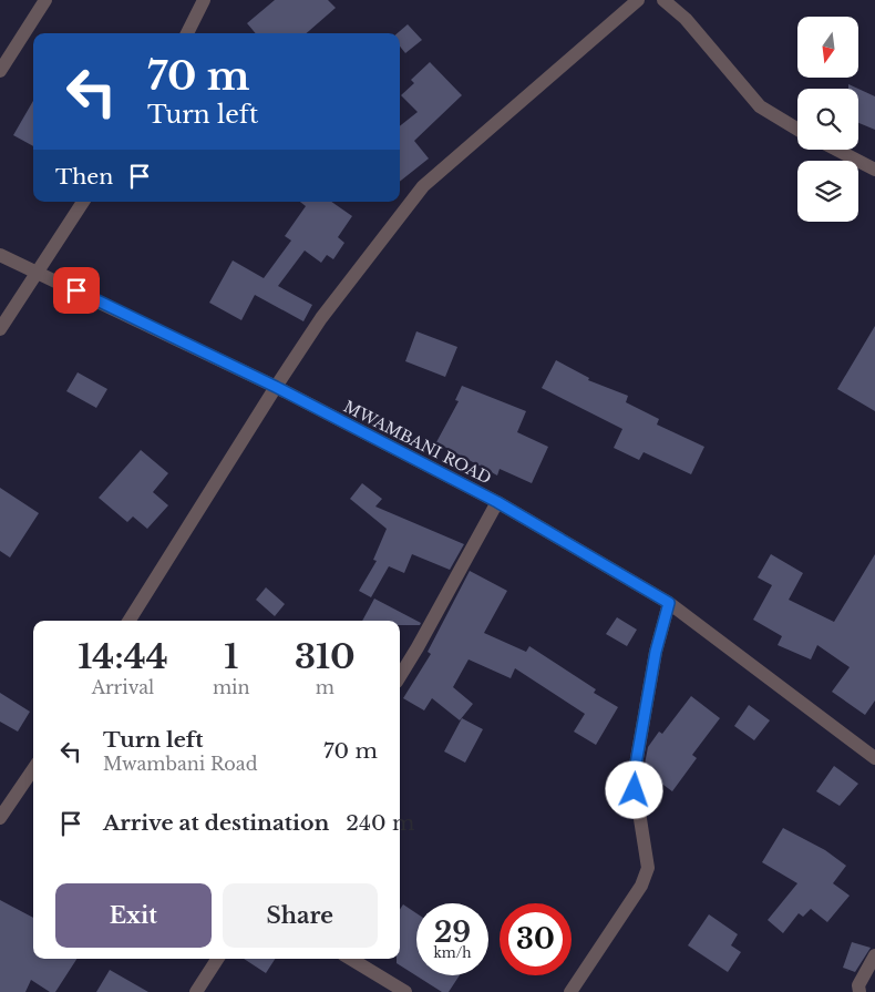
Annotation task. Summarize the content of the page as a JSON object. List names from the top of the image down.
{
  "streets": {
    "street": ["MWAMBANI ROAD"]
  },
  "north": "bottom",
  "page": {
    "turn": ["70 m", "Turn left"],
    "then": "Then",
    "eta": [
      "14:44",
      "Arrival",
      "1",
      "min",
      "310",
      "m"
    ],
    "list": [
      {
        "name": "Turn left",
        "note": "Mwambani Road",
        "value": "70 m"
      },
      {
        "name": "Arrive at destination",
        "value": "240 m"
      }
    ],
    "buttons": ["Exit", "Share"],
    "speed": "29 km/h",
    "limit": "30"
  }
}
